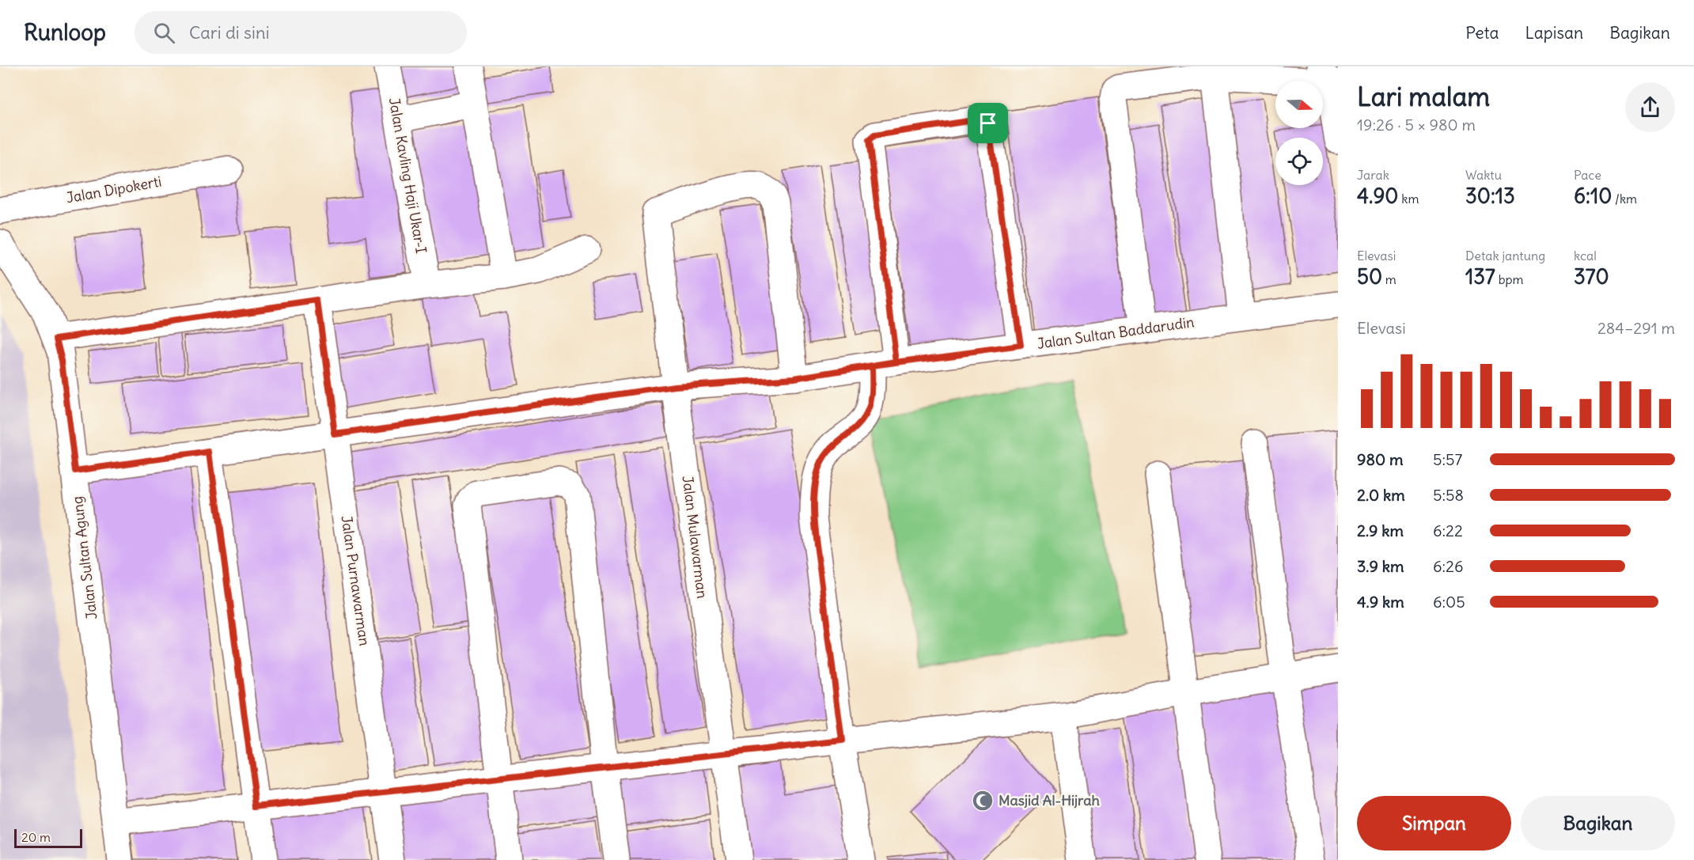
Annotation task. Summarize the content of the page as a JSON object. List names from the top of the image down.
{
  "streets": {
    "street": [
      "Jalan Kavling Haji Ukar-I",
      "Jalan Dipokerti",
      "Jalan Sultan Baddarudin",
      "Jalan Mulawarman",
      "Jalan Sultan Agung",
      "Jalan Purnawarman"
    ]
  },
  "crossings": [
    ["Jalan Sultan Baddarudin", "Jalan Mulawarman"],
    ["Jalan Sultan Baddarudin", "Jalan Sultan Agung"],
    ["Jalan Sultan Baddarudin", "Jalan Purnawarman"]
  ],
  "places": {
    "mosque": ["Masjid Al-Hijrah"]
  },
  "scale_bar": "20 m",
  "north": "right",
  "page": {
    "header": "Runloop",
    "search": "Cari di sini",
    "nav": ["Peta", "Lapisan", "Bagikan"],
    "heading": ["Lari malam", "19:26 · 5 × 980 m"],
    "stats": [
      ["Jarak", "4.90 km"],
      ["Waktu", "30:13"],
      ["Pace", "6:10 /km"],
      ["Elevasi", "50 m"],
      ["Detak jantung", "137 bpm"],
      ["kcal", "370"]
    ],
    "chart": ["Elevasi", "284–291 m"],
    "list": [
      {
        "name": "980 m",
        "note": "5:57"
      },
      {
        "name": "2.0 km",
        "note": "5:58"
      },
      {
        "name": "2.9 km",
        "note": "6:22"
      },
      {
        "name": "3.9 km",
        "note": "6:26"
      },
      {
        "name": "4.9 km",
        "note": "6:05"
      }
    ],
    "buttons": ["Simpan", "Bagikan"],
    "scale": "20 m"
  }
}
